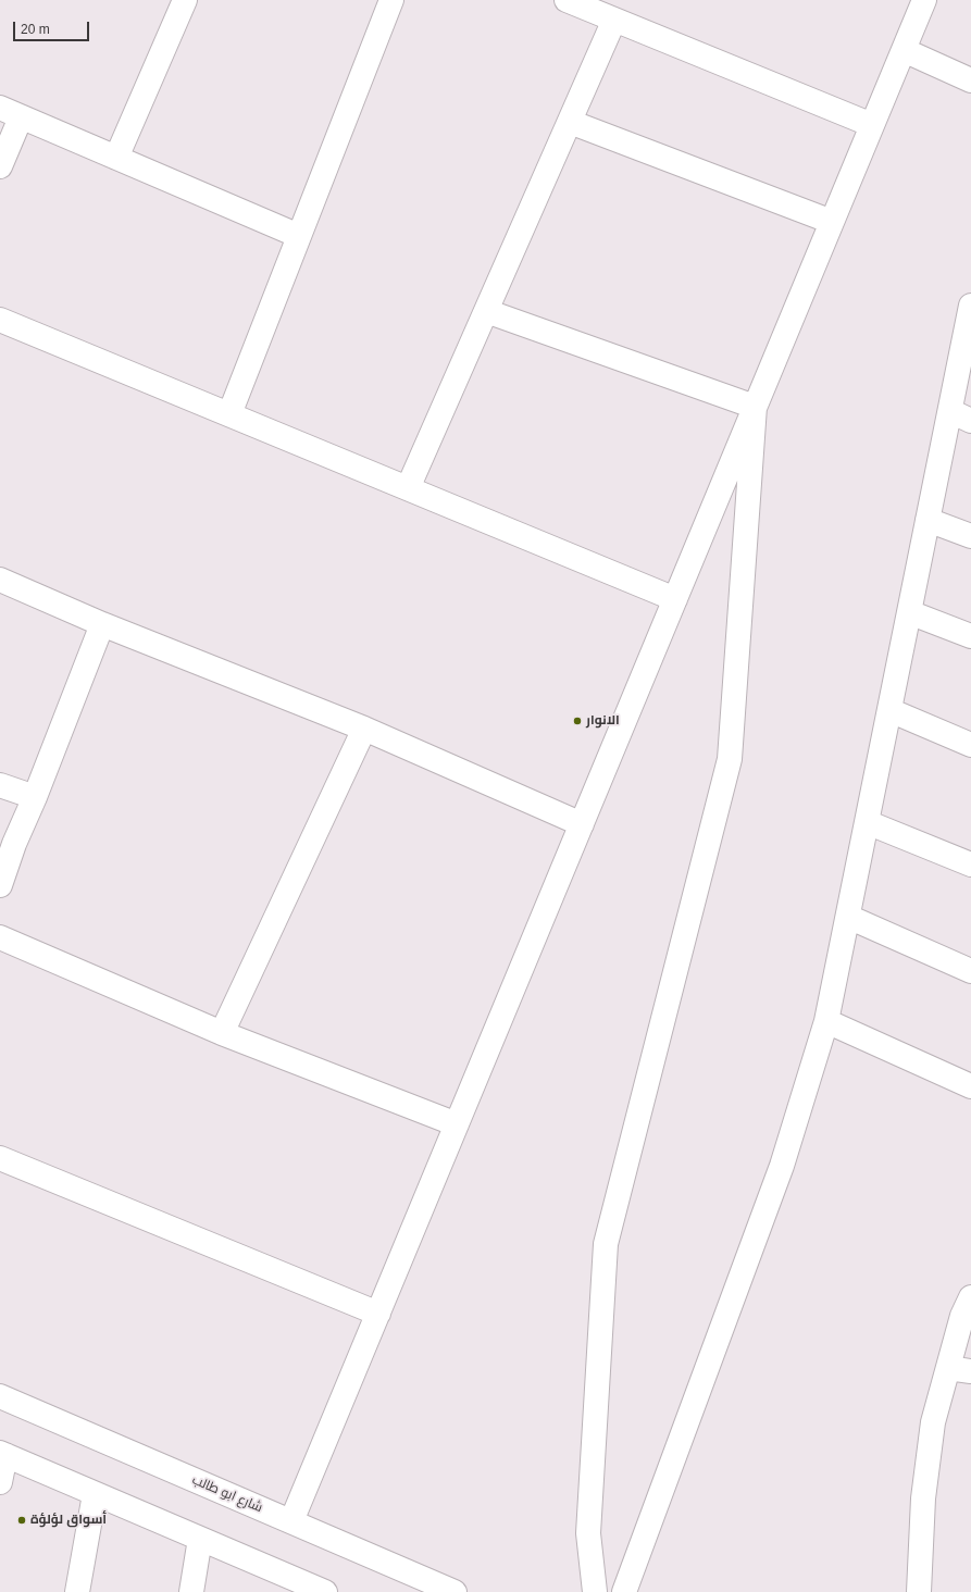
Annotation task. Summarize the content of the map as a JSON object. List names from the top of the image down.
{
  "streets": {
    "street": ["شارع ابو طالب"]
  },
  "places": ["الانوار", "أسواق لؤلؤة"],
  "scale_bar": "20 m"
}
